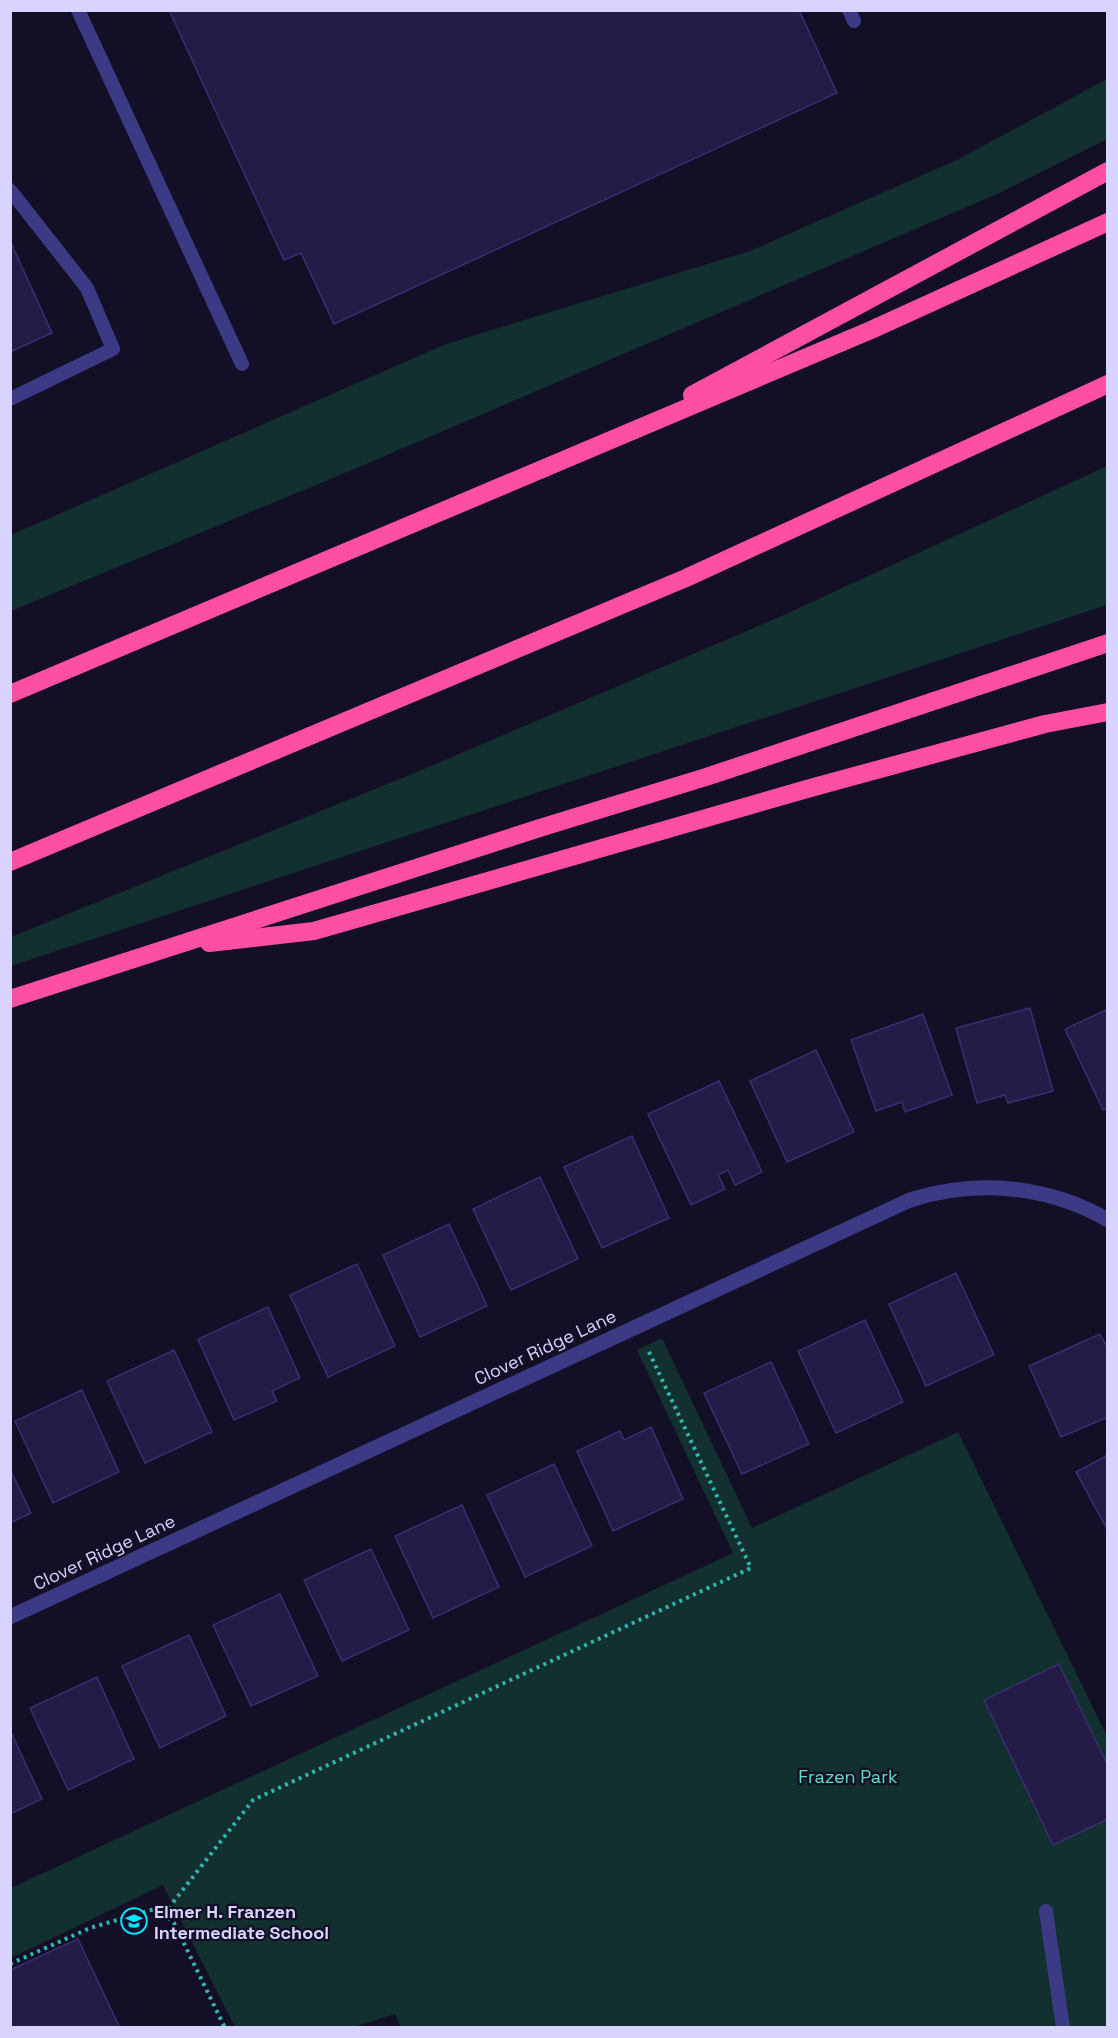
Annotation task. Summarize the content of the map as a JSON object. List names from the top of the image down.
{
  "streets": {
    "street": ["Clover Ridge Lane"]
  },
  "parks": ["Frazen Park"],
  "places": {
    "school or university": ["Elmer H. Franzen Intermediate School"]
  }
}
